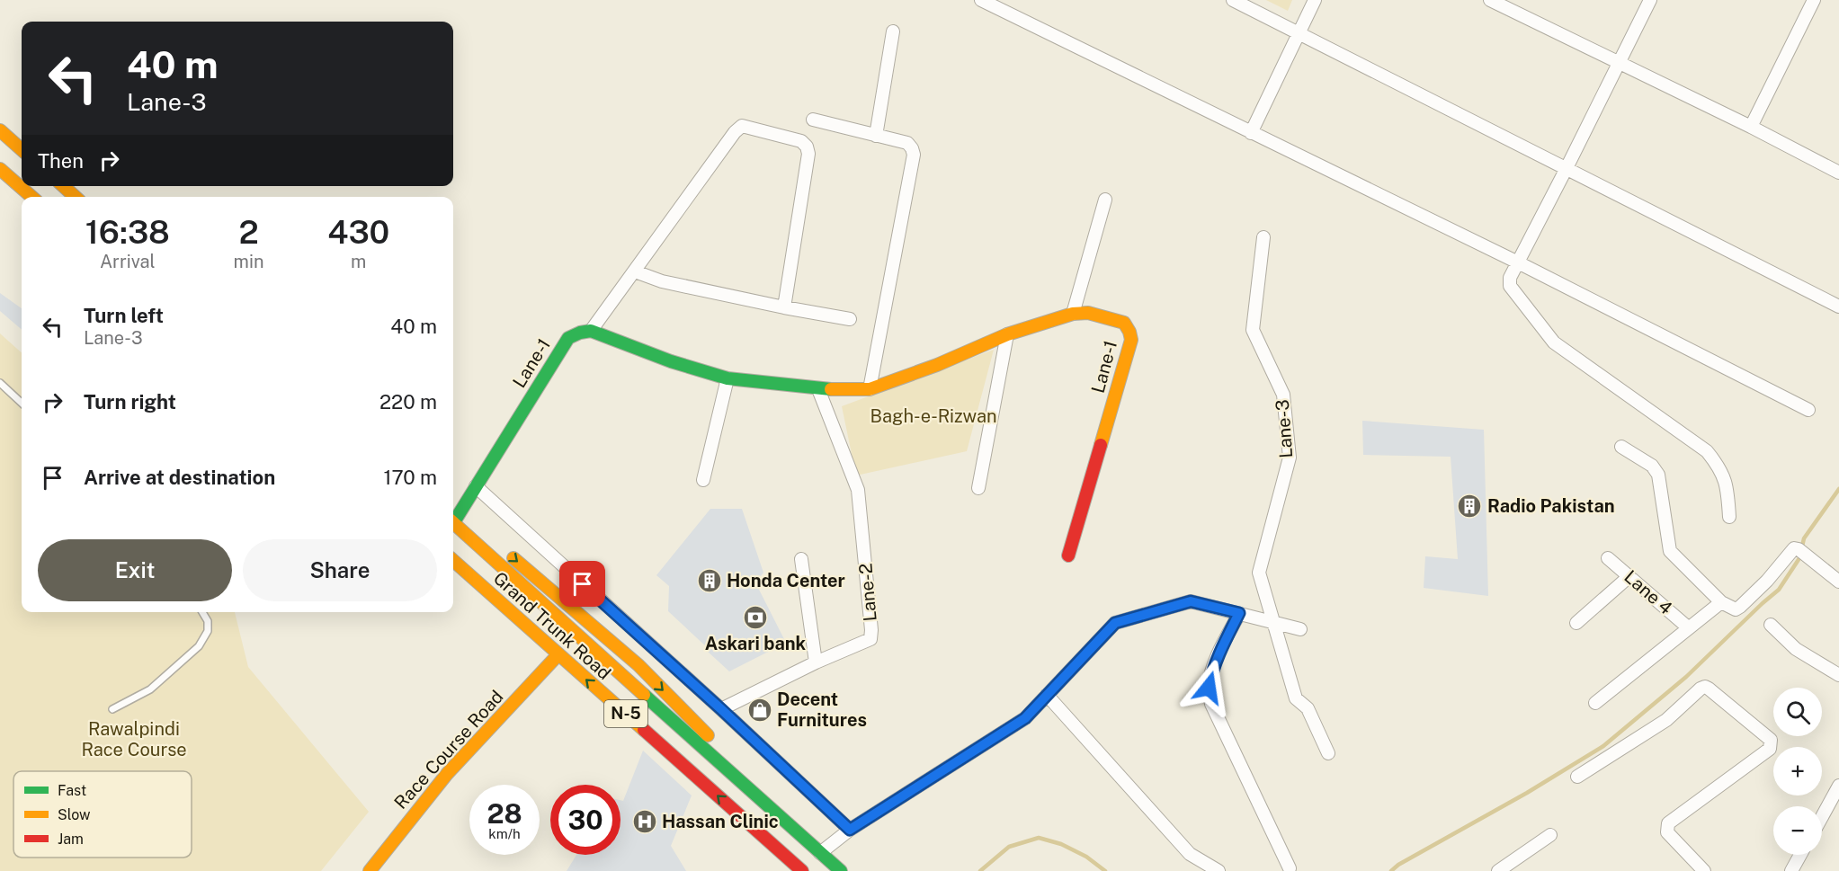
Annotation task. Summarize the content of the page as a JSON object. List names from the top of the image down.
{
  "streets": {
    "main road": [
      "Lane-1",
      "Grand Trunk Road",
      "N-5",
      "Race Course Road"
    ],
    "street": ["Lane-3", "Lane-2", "Lane 4"]
  },
  "crossings": [
    ["Lane-1", "Lane-2"],
    ["Grand Trunk Road", "Race Course Road"]
  ],
  "parks": ["Bagh-e-Rizwan", "Rawalpindi Race Course"],
  "places": {
    "building": ["Radio Pakistan", "Honda Center"],
    "bank": ["Askari bank"],
    "shop": ["Decent Furnitures"],
    "hospital": ["Hassan Clinic"]
  },
  "legend": ["Fast", "Slow", "Jam"],
  "page": {
    "turn": ["40 m", "Lane-3"],
    "then": "Then",
    "eta": [
      "16:38",
      "Arrival",
      "2",
      "min",
      "430",
      "m"
    ],
    "list": [
      {
        "name": "Turn left",
        "note": "Lane-3",
        "value": "40 m"
      },
      {
        "name": "Turn right",
        "value": "220 m"
      },
      {
        "name": "Arrive at destination",
        "value": "170 m"
      }
    ],
    "buttons": ["Exit", "Share"],
    "map_buttons": ["+", "−"],
    "speed": "28 km/h",
    "limit": "30"
  }
}
